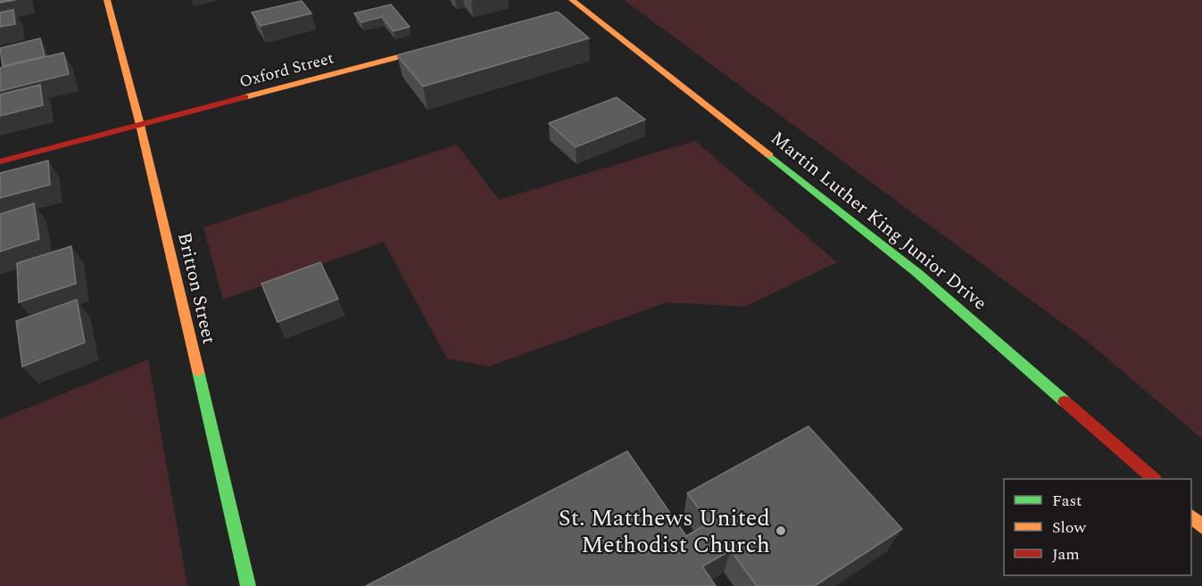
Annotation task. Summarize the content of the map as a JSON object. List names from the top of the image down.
{
  "streets": {
    "street": ["Oxford Street", "Martin Luther King Junior Drive", "Britton Street"]
  },
  "crossings": [
    ["Oxford Street", "Britton Street"]
  ],
  "places": ["St. Matthews United Methodist Church"],
  "legend": ["Fast", "Slow", "Jam"]
}
